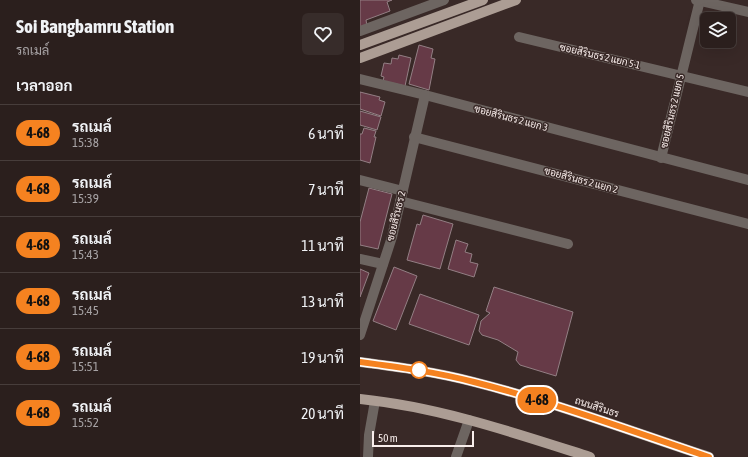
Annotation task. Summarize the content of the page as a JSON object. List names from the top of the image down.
{
  "streets": {
    "main road": ["ถนนสิรินธร"],
    "street": [
      "ซอยสิรินธร 2 แยก 5-1",
      "ซอยสิรินธร 2 แยก 5",
      "ซอยสิรินธร 2 แยก 3",
      "ซอยสิรินธร 2 แยก 2",
      "ซอยสิรินธร 2"
    ]
  },
  "crossings": [
    ["ซอยสิรินธร 2 แยก 5-1", "ซอยสิรินธร 2 แยก 5"],
    ["ซอยสิรินธร 2 แยก 5", "ซอยสิรินธร 2 แยก 3"],
    ["ซอยสิรินธร 2 แยก 3", "ซอยสิรินธร 2"],
    ["ซอยสิรินธร 2 แยก 2", "ซอยสิรินธร 2"]
  ],
  "lines": ["bus line 4-68"],
  "scale_bar": "50 m",
  "page": {
    "heading": [
      ["Soi Bangbamru Station", "รถเมล์"],
      "เวลาออก"
    ],
    "on_map": "4-68",
    "list": [
      {
        "mark": "4-68",
        "name": "รถเมล์",
        "note": "15:38",
        "value": "6 นาที"
      },
      {
        "mark": "4-68",
        "name": "รถเมล์",
        "note": "15:39",
        "value": "7 นาที"
      },
      {
        "mark": "4-68",
        "name": "รถเมล์",
        "note": "15:43",
        "value": "11 นาที"
      },
      {
        "mark": "4-68",
        "name": "รถเมล์",
        "note": "15:45",
        "value": "13 นาที"
      },
      {
        "mark": "4-68",
        "name": "รถเมล์",
        "note": "15:51",
        "value": "19 นาที"
      },
      {
        "mark": "4-68",
        "name": "รถเมล์",
        "note": "15:52",
        "value": "20 นาที"
      }
    ],
    "scale": "50 m"
  }
}
